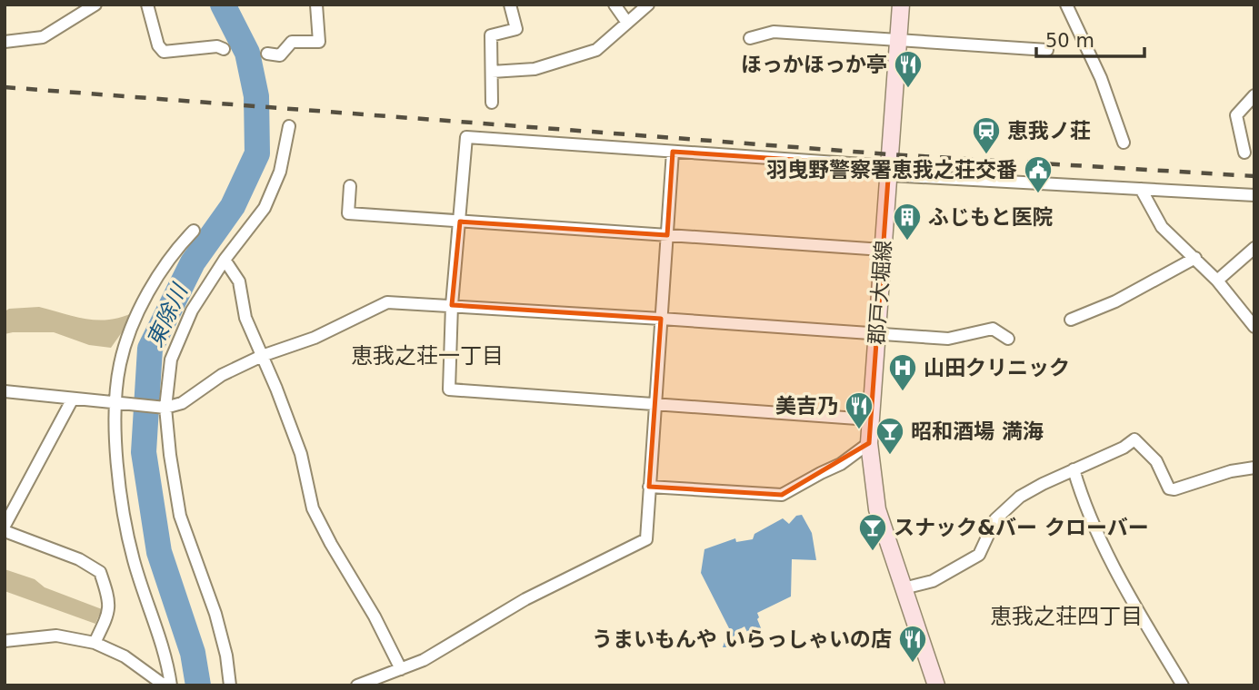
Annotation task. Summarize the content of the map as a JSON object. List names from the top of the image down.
{
  "streets": {
    "main road": ["郡戸大堀線"]
  },
  "districts": ["恵我之荘一丁目", "恵我之荘四丁目"],
  "water": ["東除川"],
  "places": {
    "restaurant": ["ほっかほっか亭", "美吉乃", "うまいもんや いらっしゃいの店"],
    "station": ["恵我ノ荘"],
    "public building": ["羽曳野警察署恵我之荘交番"],
    "building": ["ふじもと医院"],
    "hospital": ["山田クリニック"],
    "bar": ["昭和酒場 満海", "スナック&バー クローバー"]
  },
  "scale_bar": "50 m"
}
